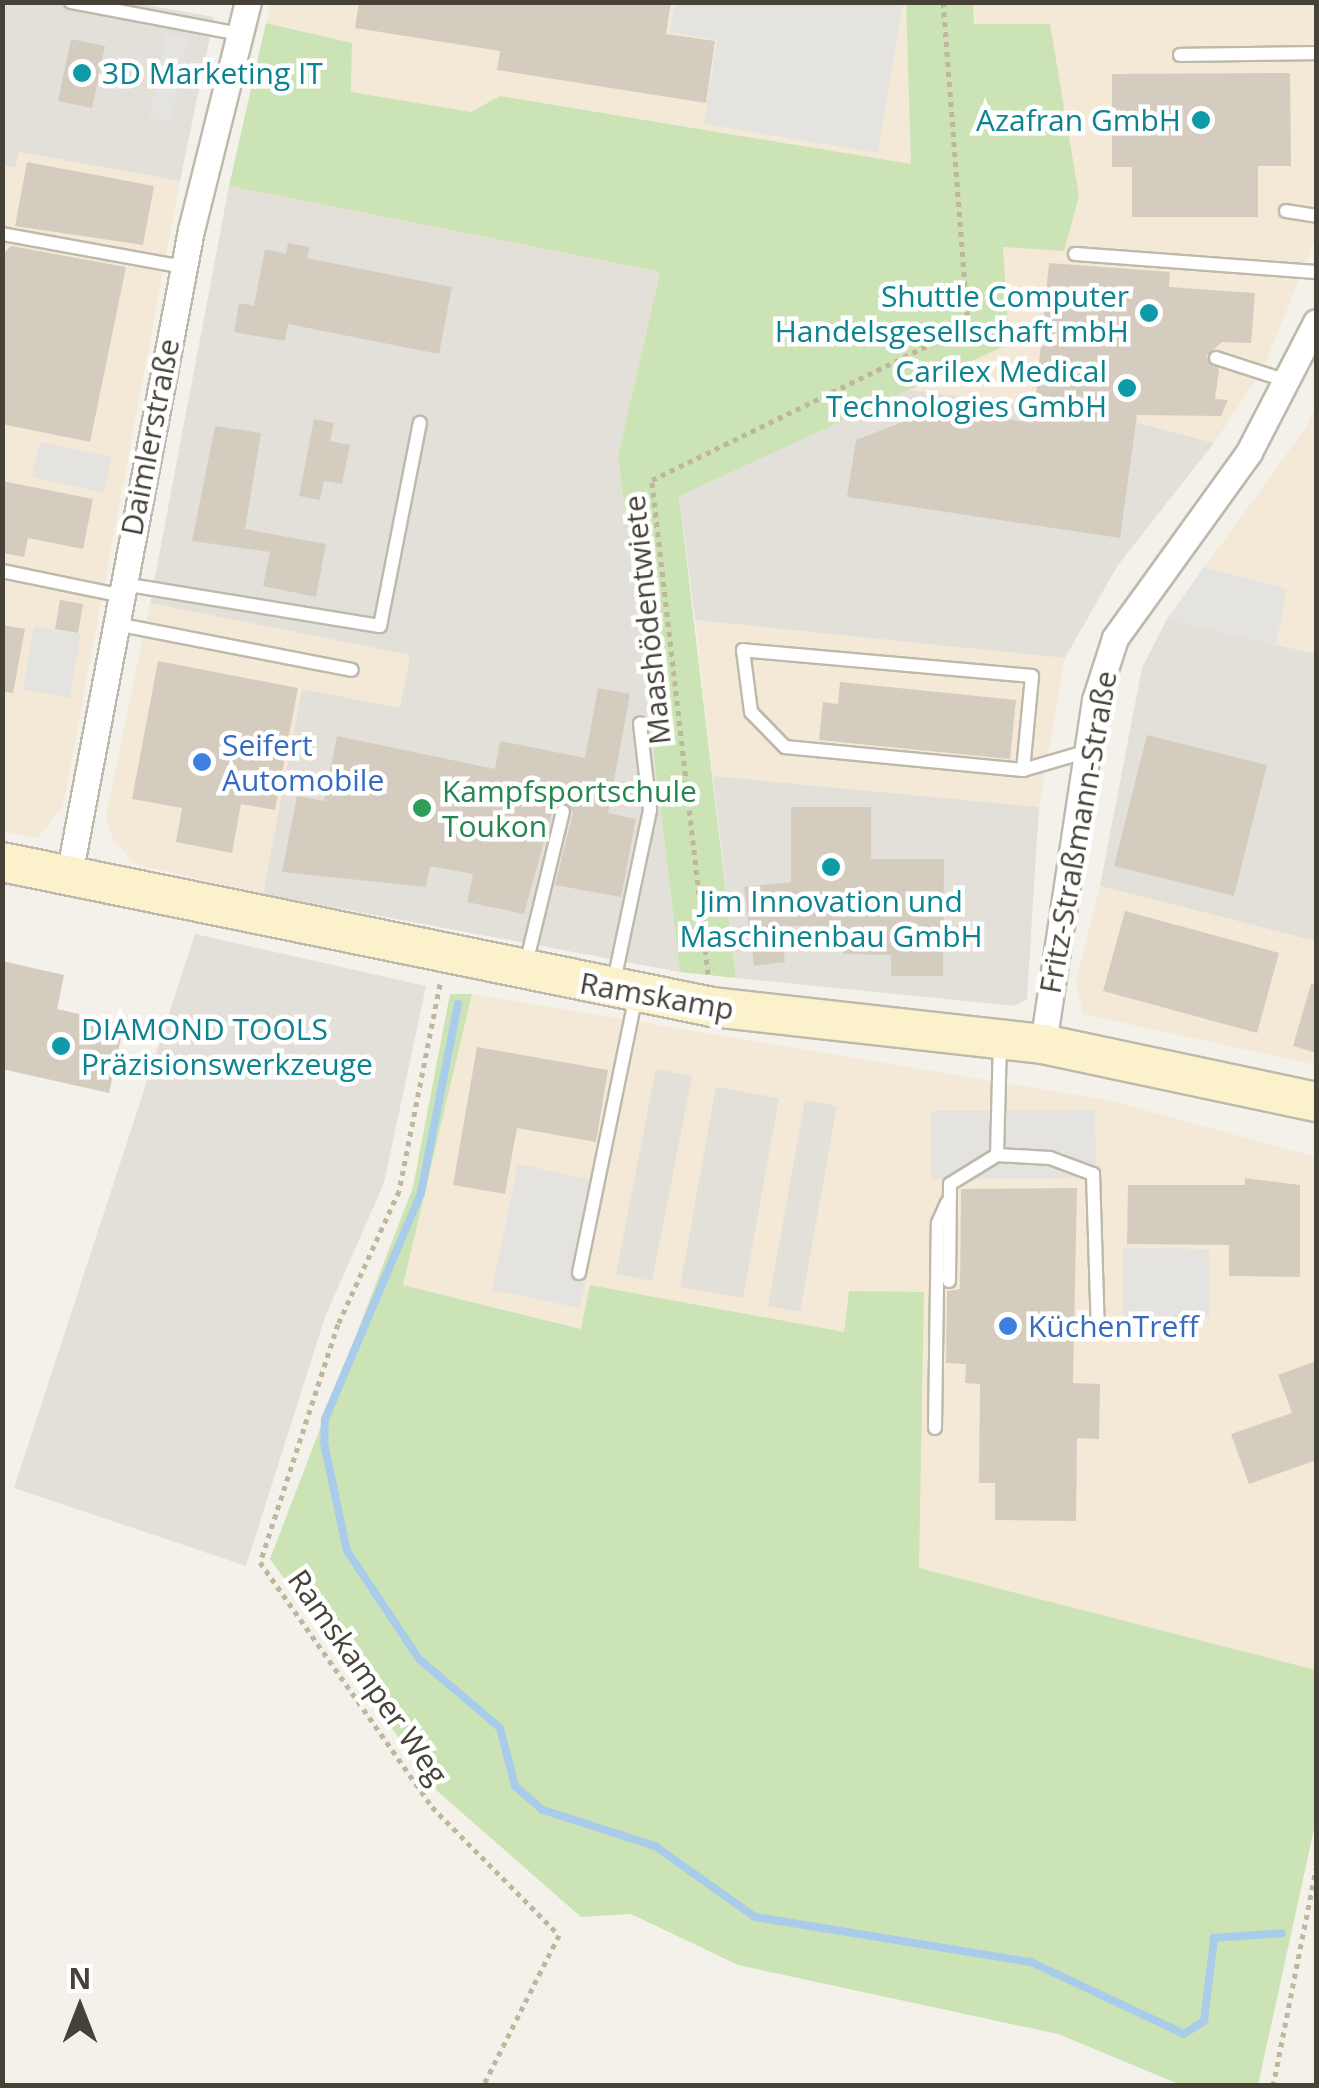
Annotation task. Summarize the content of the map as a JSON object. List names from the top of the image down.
{
  "streets": {
    "street": ["Daimlerstraße", "Fritz-Straßmann-Straße", "Ramskamp"],
    "path": ["Maashödentwiete", "Ramskamper Weg"]
  },
  "crossings": [
    ["Daimlerstraße", "Ramskamp"],
    ["Maashödentwiete", "Ramskamp"],
    ["Fritz-Straßmann-Straße", "Ramskamp"],
    ["Ramskamp", "Ramskamper Weg"]
  ],
  "places": [
    "3D Marketing IT",
    "Azafran GmbH",
    "Shuttle Computer Handelsgesellschaft mbH",
    "Carilex Medical Technologies GmbH",
    "Seifert Automobile",
    "Kampfsportschule Toukon",
    "Jim Innovation und Maschinenbau GmbH",
    "DIAMOND TOOLS Präzisionswerkzeuge",
    "KüchenTreff"
  ],
  "north": "top"
}
